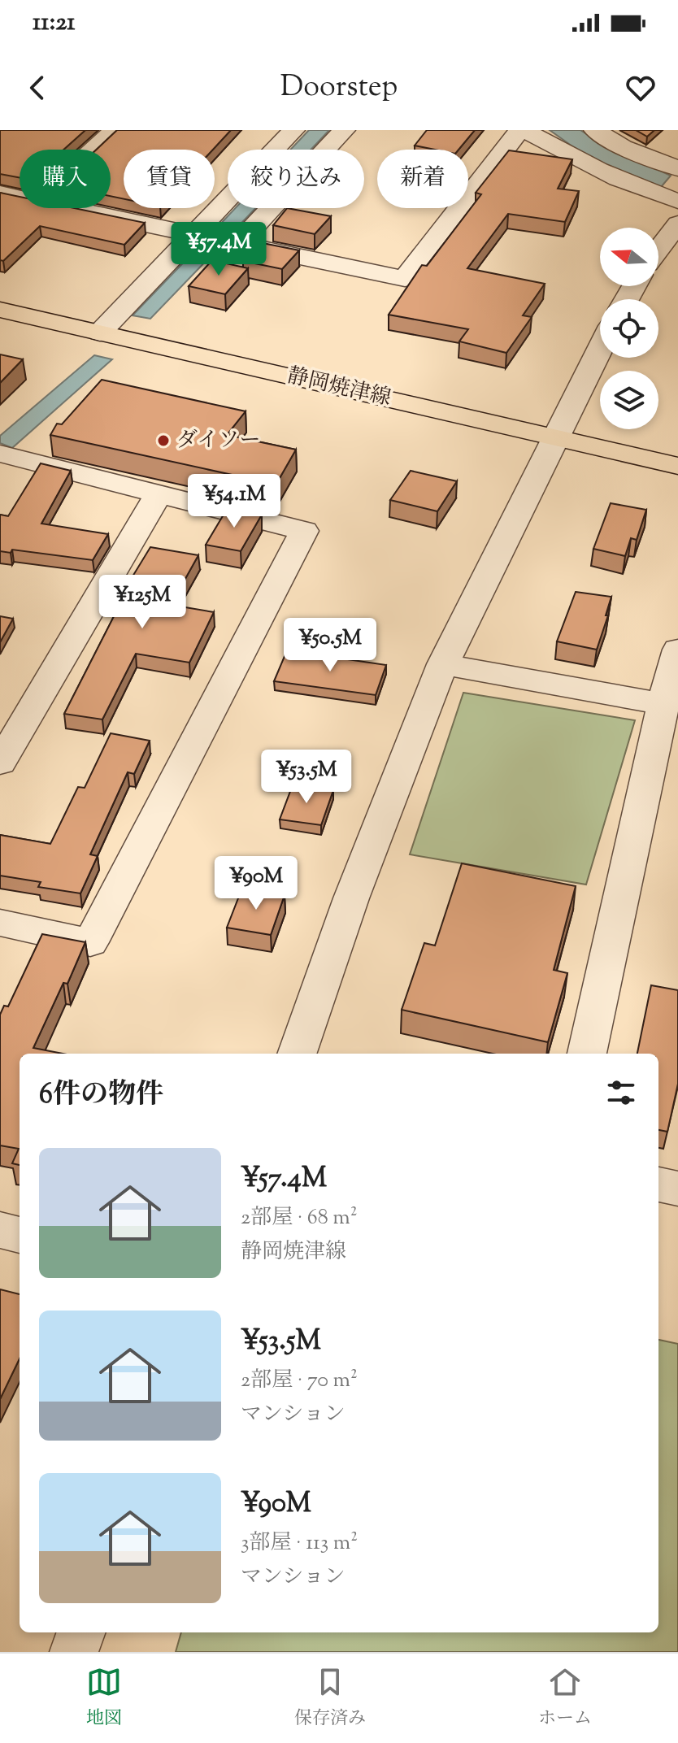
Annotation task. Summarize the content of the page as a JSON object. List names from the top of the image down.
{
  "streets": {
    "main road": ["静岡焼津線"]
  },
  "places": ["ダイソー"],
  "north": "left",
  "page": {
    "status": "11:21",
    "header": "Doorstep",
    "chip": [
      "購入",
      "賃貸",
      "絞り込み",
      "新着"
    ],
    "price": [
      "¥57.4M",
      "¥54.1M",
      "¥125M",
      "¥50.5M",
      "¥53.5M",
      "¥90M"
    ],
    "heading": "6件の物件",
    "list": [
      {
        "name": "¥57.4M",
        "note": "2部屋 · 68 m² · 静岡焼津線"
      },
      {
        "name": "¥53.5M",
        "note": "2部屋 · 70 m² · マンション"
      },
      {
        "name": "¥90M",
        "note": "3部屋 · 113 m² · マンション"
      }
    ],
    "tabs": ["地図", "保存済み", "ホーム"]
  }
}
